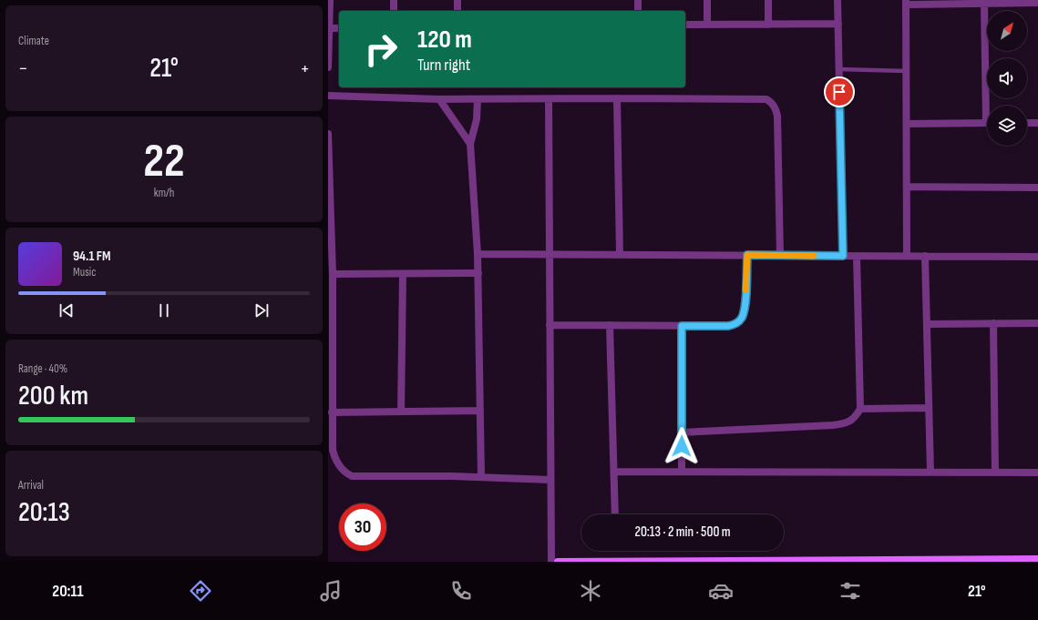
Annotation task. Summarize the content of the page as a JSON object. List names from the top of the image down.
{
  "north": "top right",
  "page": {
    "tile": [
      "Climate",
      ["22", "km/h"],
      ["Range · 40%", "200 km"],
      ["Arrival", "20:13"]
    ],
    "turn": ["120 m", "Turn right"],
    "heat": ["−", "21°", "+"],
    "song": ["94.1 FM", "Music"],
    "limit": "30",
    "trip": "20:13 · 2 min · 500 m",
    "tabs": ["20:11", "21°"]
  }
}
